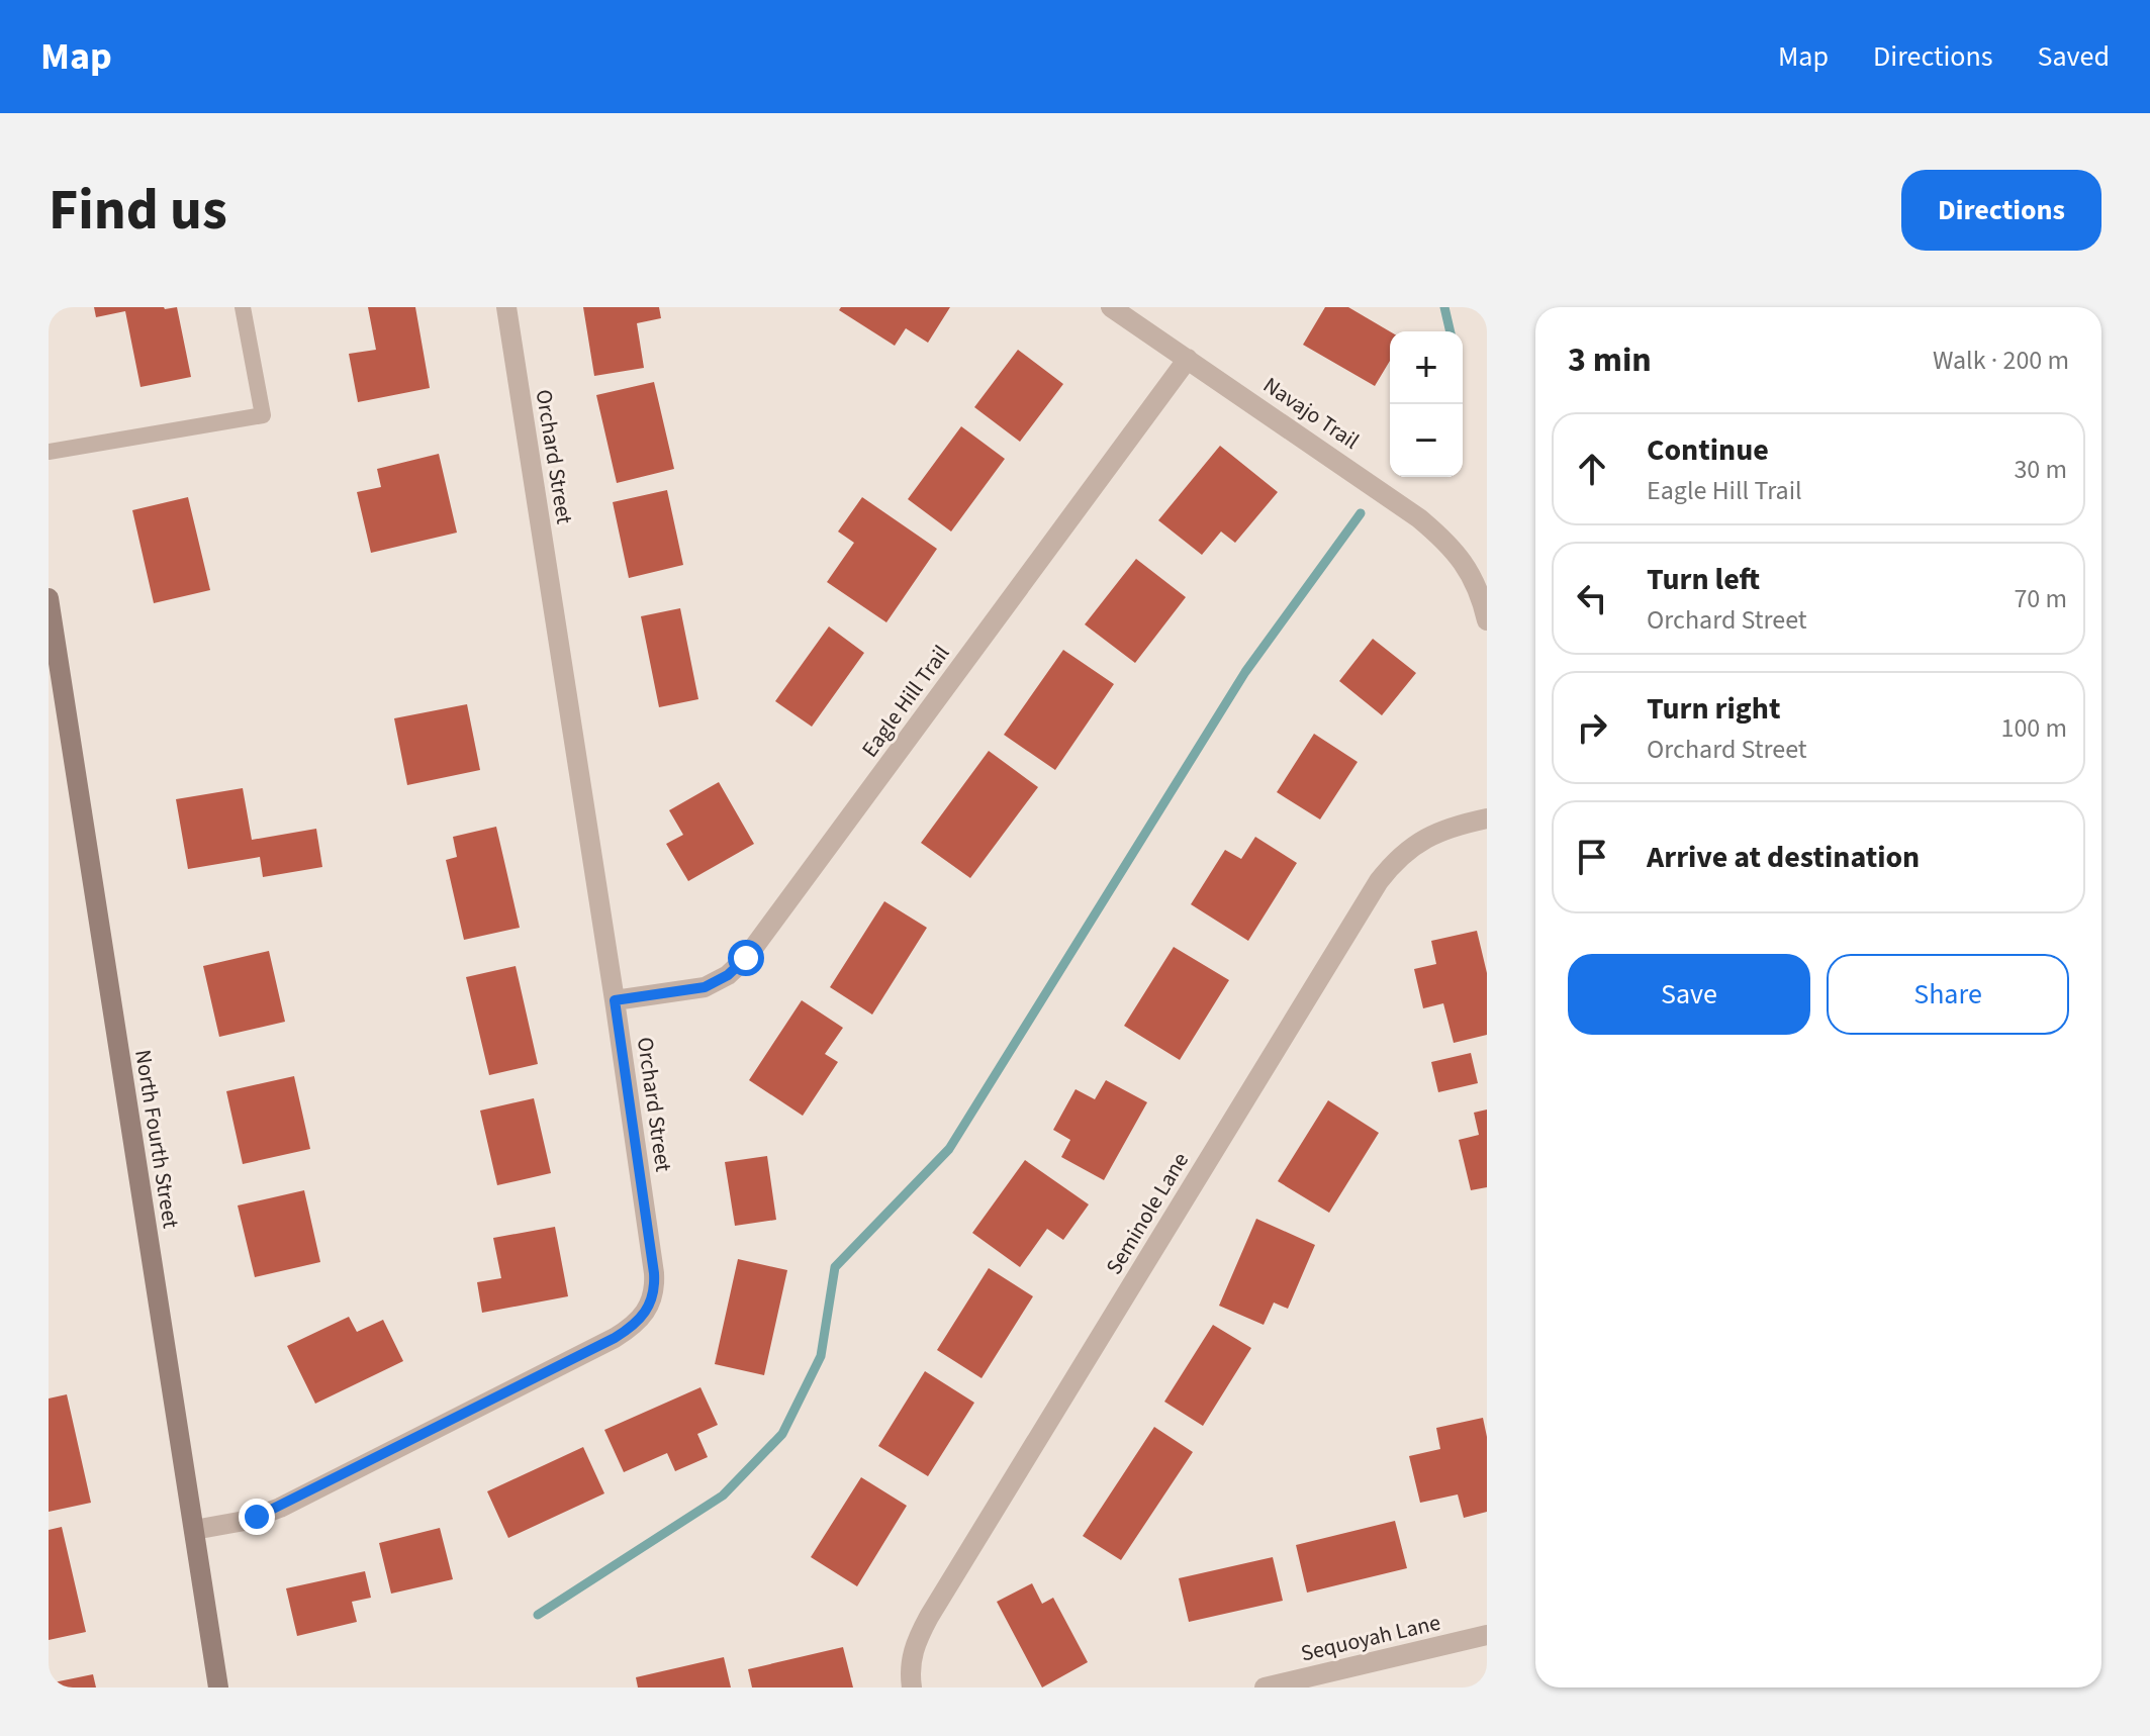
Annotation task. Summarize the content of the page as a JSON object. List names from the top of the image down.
{
  "streets": {
    "main road": ["North Fourth Street"],
    "street": [
      "Navajo Trail",
      "Orchard Street",
      "Eagle Hill Trail",
      "Seminole Lane",
      "Sequoyah Lane"
    ]
  },
  "crossings": [
    ["Navajo Trail", "Eagle Hill Trail"],
    ["Orchard Street", "Eagle Hill Trail"],
    ["Orchard Street", "North Fourth Street"]
  ],
  "page": {
    "header": "Map",
    "nav": ["Map", "Directions", "Saved"],
    "buttons": [
      "Directions",
      ["Save", "Share"]
    ],
    "title": "Find us",
    "heading": ["3 min", "Walk · 200 m"],
    "map_buttons": ["+", "−"],
    "list": [
      ["Continue", "Eagle Hill Trail", "30 m"],
      ["Turn left", "Orchard Street", "70 m"],
      ["Turn right", "Orchard Street", "100 m"],
      "Arrive at destination"
    ]
  }
}
